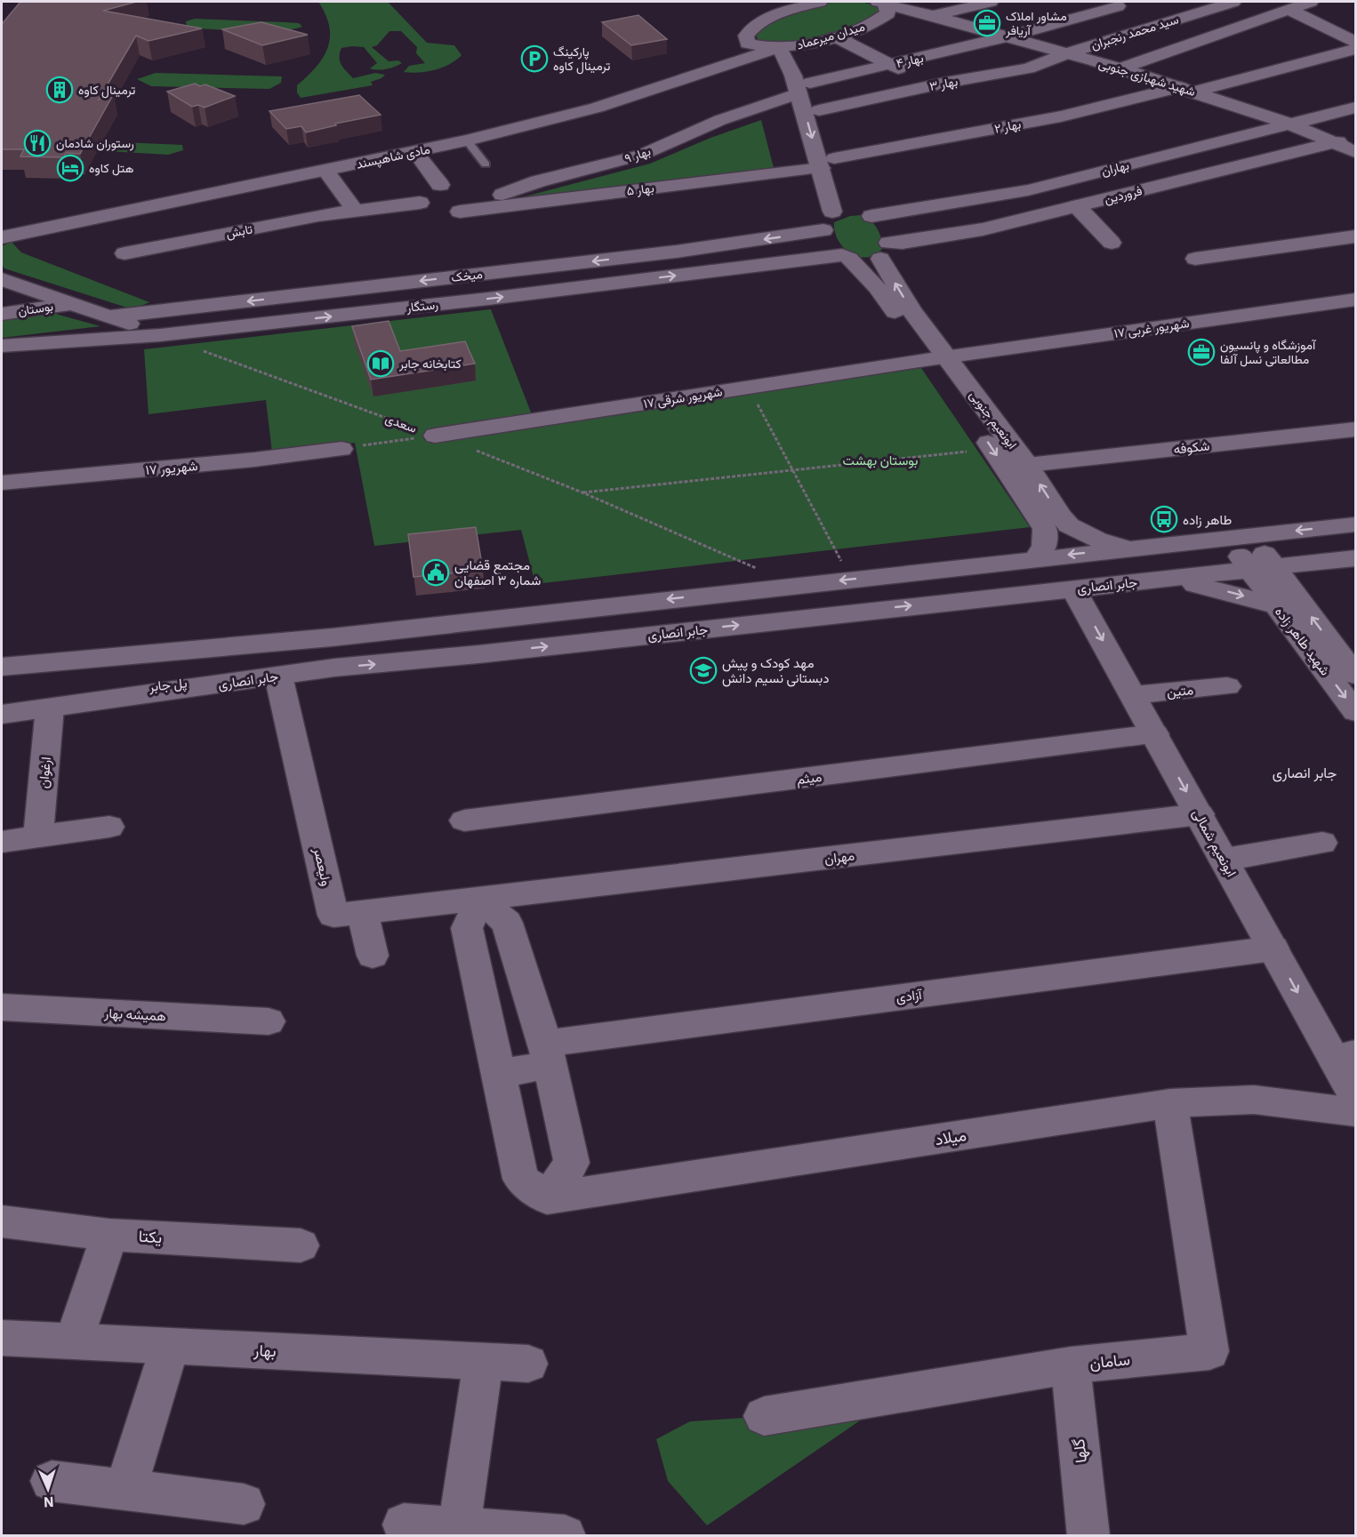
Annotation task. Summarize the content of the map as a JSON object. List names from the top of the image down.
{
  "streets": {
    "street": [
      "سید محمد رنجبران",
      "میدان میرعماد",
      "بهار ۴",
      "شهید شهبازی جنوبی",
      "بهار ۳",
      "بهار ۲",
      "بهار ۹",
      "مادی شاهپسند",
      "بهاران",
      "بهار ۵",
      "فروردین",
      "تابش",
      "میخک",
      "رستگار",
      "بوستان",
      "۱۷ شهریور غربی",
      "۱۷ شهریور شرقی",
      "ابونعیم جنوبی",
      "شکوفه",
      "۱۷ شهریور",
      "جابر انصاری",
      "شهید طاهر زاده",
      "پل جابر",
      "متین",
      "ارغوان",
      "میثم",
      "ابونعیم شمالی",
      "مهران",
      "ولیعصر",
      "آزادی",
      "همیشه بهار",
      "میلاد",
      "یکتا",
      "بهار",
      "سامان",
      "گلها"
    ],
    "path": ["سعدی"]
  },
  "crossings": [
    ["سید محمد رنجبران", "شهید شهبازی جنوبی"],
    ["سید محمد رنجبران", "بهار ۳"],
    ["میدان میرعماد", "شهید شهبازی جنوبی"],
    ["میدان میرعماد", "مادی شاهپسند"],
    ["بهار ۴", "شهید شهبازی جنوبی"],
    ["بهار ۴", "بهار ۹"],
    ["شهید شهبازی جنوبی", "بهار ۳"],
    ["شهید شهبازی جنوبی", "بهار ۲"],
    ["شهید شهبازی جنوبی", "بهاران"],
    ["شهید شهبازی جنوبی", "فروردین"],
    ["بهار ۲", "بهار ۵"],
    ["بهار ۹", "بهار ۵"],
    ["بهاران", "فروردین"],
    ["بهاران", "میخک"],
    ["بهاران", "رستگار"],
    ["بهاران", "ابونعیم جنوبی"],
    ["فروردین", "میخک"],
    ["فروردین", "رستگار"],
    ["فروردین", "ابونعیم جنوبی"],
    ["میخک", "رستگار"],
    ["میخک", "ابونعیم جنوبی"],
    ["رستگار", "ابونعیم جنوبی"],
    ["رستگار", "سعدی"],
    ["۱۷ شهریور غربی", "۱۷ شهریور شرقی"],
    ["۱۷ شهریور غربی", "ابونعیم جنوبی"],
    ["۱۷ شهریور شرقی", "ابونعیم جنوبی"],
    ["۱۷ شهریور شرقی", "سعدی"],
    ["ابونعیم جنوبی", "شکوفه"],
    ["جابر انصاری", "شهید طاهر زاده"],
    ["جابر انصاری", "پل جابر"],
    ["جابر انصاری", "ارغوان"],
    ["جابر انصاری", "ابونعیم شمالی"],
    ["جابر انصاری", "ولیعصر"],
    ["متین", "ابونعیم شمالی"],
    ["میثم", "ابونعیم شمالی"],
    ["ابونعیم شمالی", "مهران"],
    ["ابونعیم شمالی", "آزادی"],
    ["مهران", "ولیعصر"],
    ["میلاد", "سامان"],
    ["سامان", "گلها"]
  ],
  "one_way": ["میخک", "رستگار", "ابونعیم شمالی"],
  "districts": ["جابر انصاری"],
  "parks": ["بوستان بهشت"],
  "places": {
    "office": ["مشاور املاک آریافر", "آموزشگاه و پانسیون مطالعاتی نسل آلفا"],
    "parking": ["پارکینگ ترمینال کاوه"],
    "building": ["ترمینال کاوه"],
    "restaurant": ["رستوران شادمان"],
    "hotel": ["هتل کاوه"],
    "library": ["کتابخانه جابر"],
    "bus stop": ["طاهر زاده"],
    "public building": ["مجتمع قضایی شماره ۳ اصفهان"],
    "school or university": ["مهد کودک و پیش دبستانی نسیم دانش"]
  },
  "north": "bottom"
}
